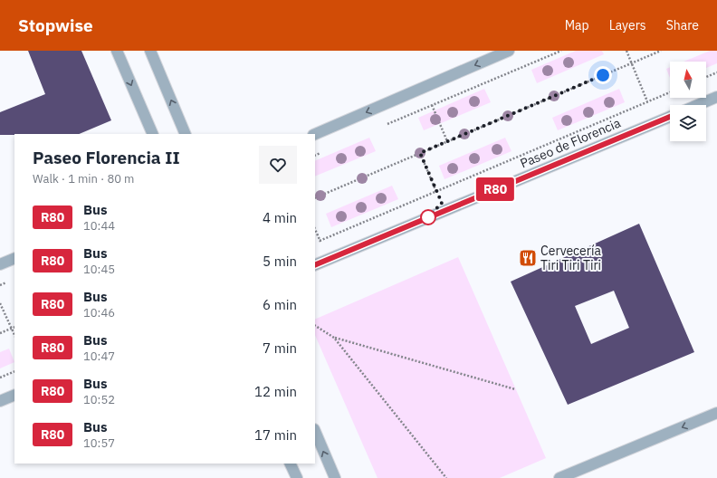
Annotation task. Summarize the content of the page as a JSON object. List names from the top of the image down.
{
  "streets": {
    "street": ["Paseo de Florencia"]
  },
  "places": {
    "restaurant": ["Cervecería Tiri Tiri Tiri"]
  },
  "lines": ["bus line R80"],
  "north": "top",
  "page": {
    "header": "Stopwise",
    "nav": ["Map", "Layers", "Share"],
    "on_map": "R80",
    "heading": ["Paseo Florencia II", "Walk · 1 min · 80 m"],
    "list": [
      {
        "mark": "R80",
        "name": "Bus",
        "note": "10:44",
        "value": "4 min"
      },
      {
        "mark": "R80",
        "name": "Bus",
        "note": "10:45",
        "value": "5 min"
      },
      {
        "mark": "R80",
        "name": "Bus",
        "note": "10:46",
        "value": "6 min"
      },
      {
        "mark": "R80",
        "name": "Bus",
        "note": "10:47",
        "value": "7 min"
      },
      {
        "mark": "R80",
        "name": "Bus",
        "note": "10:52",
        "value": "12 min"
      },
      {
        "mark": "R80",
        "name": "Bus",
        "note": "10:57",
        "value": "17 min"
      }
    ]
  }
}
